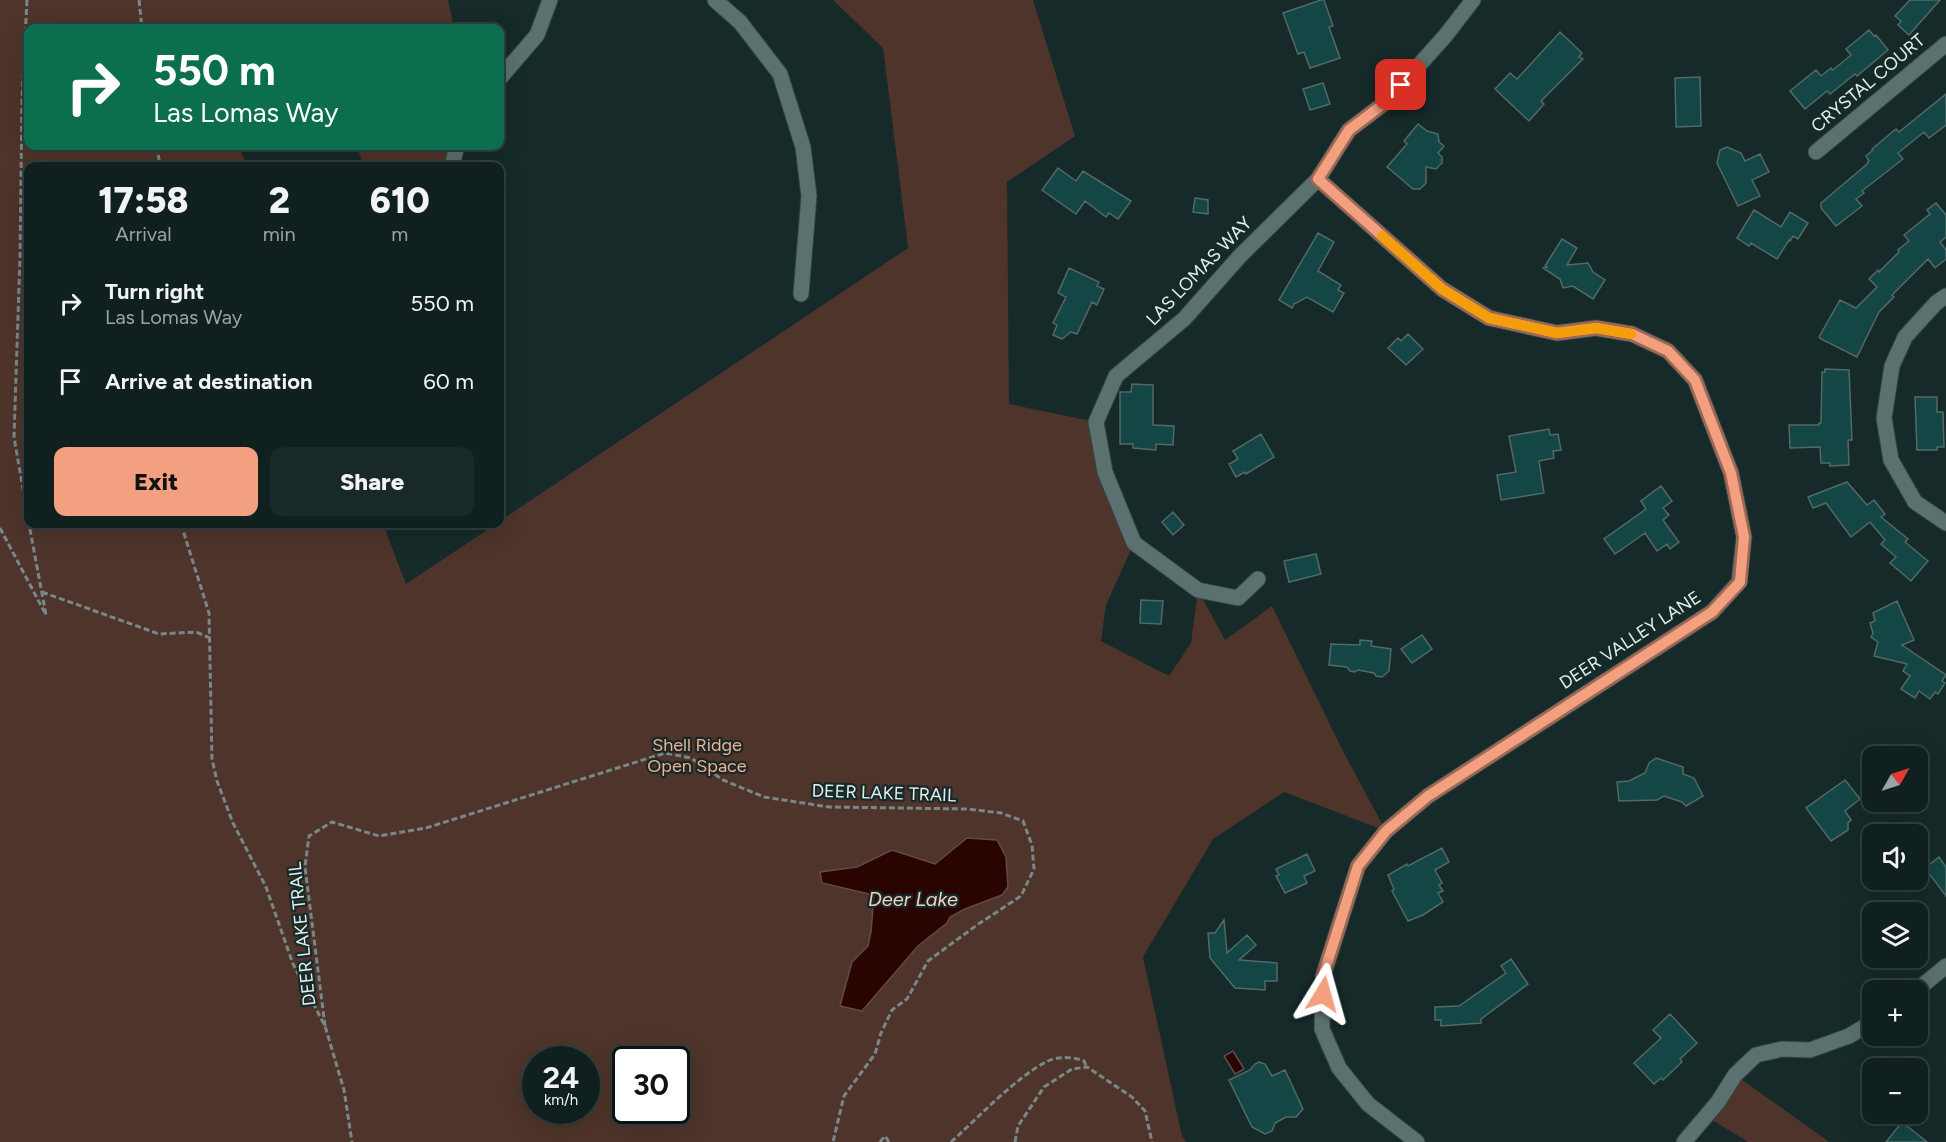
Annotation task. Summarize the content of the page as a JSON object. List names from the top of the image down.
{
  "streets": {
    "street": ["CRYSTAL COURT", "LAS LOMAS WAY", "DEER VALLEY LANE"],
    "path": ["DEER LAKE TRAIL"]
  },
  "crossings": [
    ["LAS LOMAS WAY", "DEER VALLEY LANE"]
  ],
  "water": ["Deer Lake"],
  "parks": ["Shell Ridge Open Space"],
  "north": "top right",
  "page": {
    "turn": ["550 m", "Las Lomas Way"],
    "eta": [
      "17:58",
      "Arrival",
      "2",
      "min",
      "610",
      "m"
    ],
    "list": [
      {
        "name": "Turn right",
        "note": "Las Lomas Way",
        "value": "550 m"
      },
      {
        "name": "Arrive at destination",
        "value": "60 m"
      }
    ],
    "buttons": ["Exit", "Share"],
    "map_buttons": ["+", "−"],
    "speed": "24 km/h",
    "limit": "30"
  }
}
